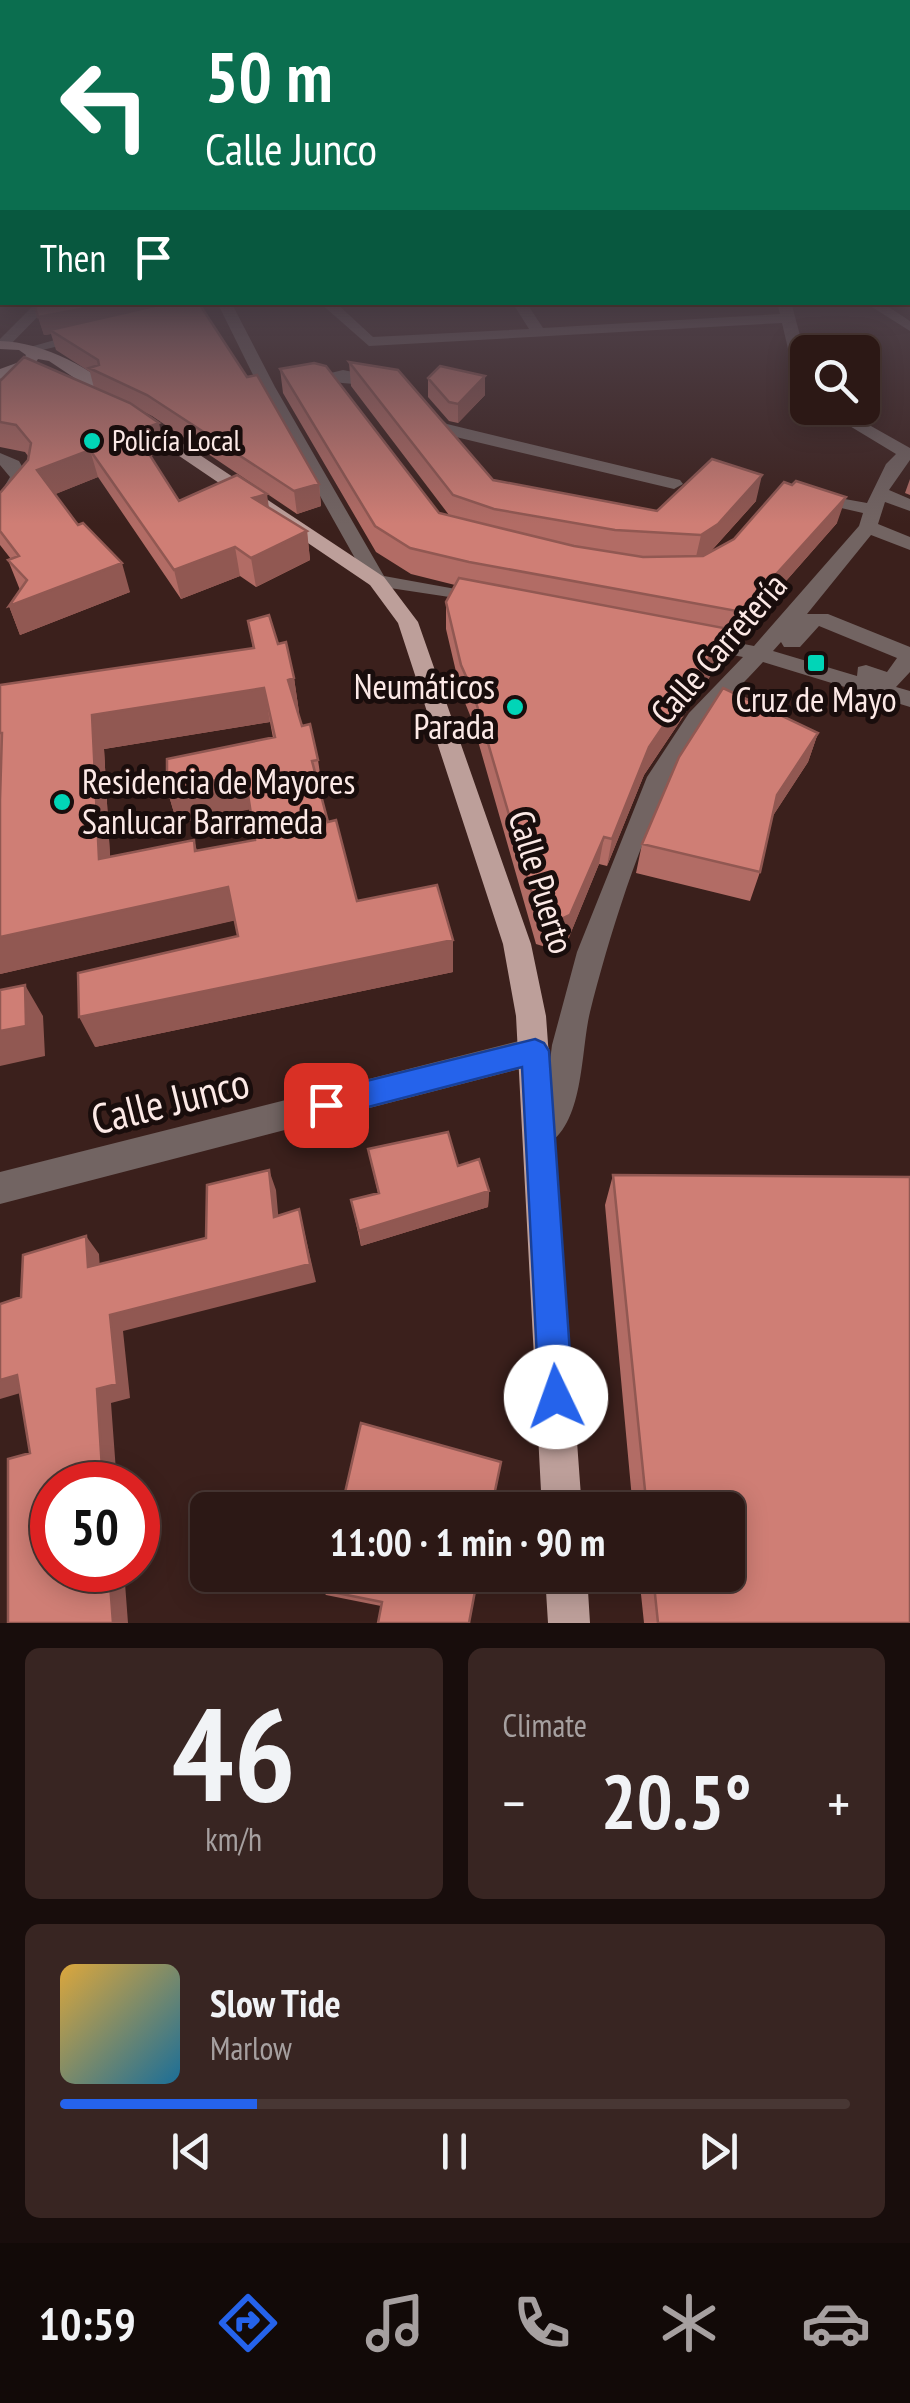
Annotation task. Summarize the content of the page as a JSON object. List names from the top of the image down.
{
  "streets": {
    "main road": ["Calle Puerto"],
    "street": ["Calle Carretería", "Calle Junco"]
  },
  "crossings": [
    ["Calle Carretería", "Calle Puerto"],
    ["Calle Puerto", "Calle Junco"]
  ],
  "places": {
    "other": ["Policía Local", "Neumáticos Parada", "Residencia de Mayores Sanlucar Barrameda"],
    "transit": ["Cruz de Mayo"]
  },
  "page": {
    "turn": ["50 m", "Calle Junco"],
    "then": "Then",
    "limit": "50",
    "trip": "11:00 · 1 min · 90 m",
    "tile": [
      ["46", "km/h"],
      "Climate"
    ],
    "heat": ["−", "20.5°", "+"],
    "song": ["Slow Tide", "Marlow"],
    "tabs": "10:59"
  }
}
